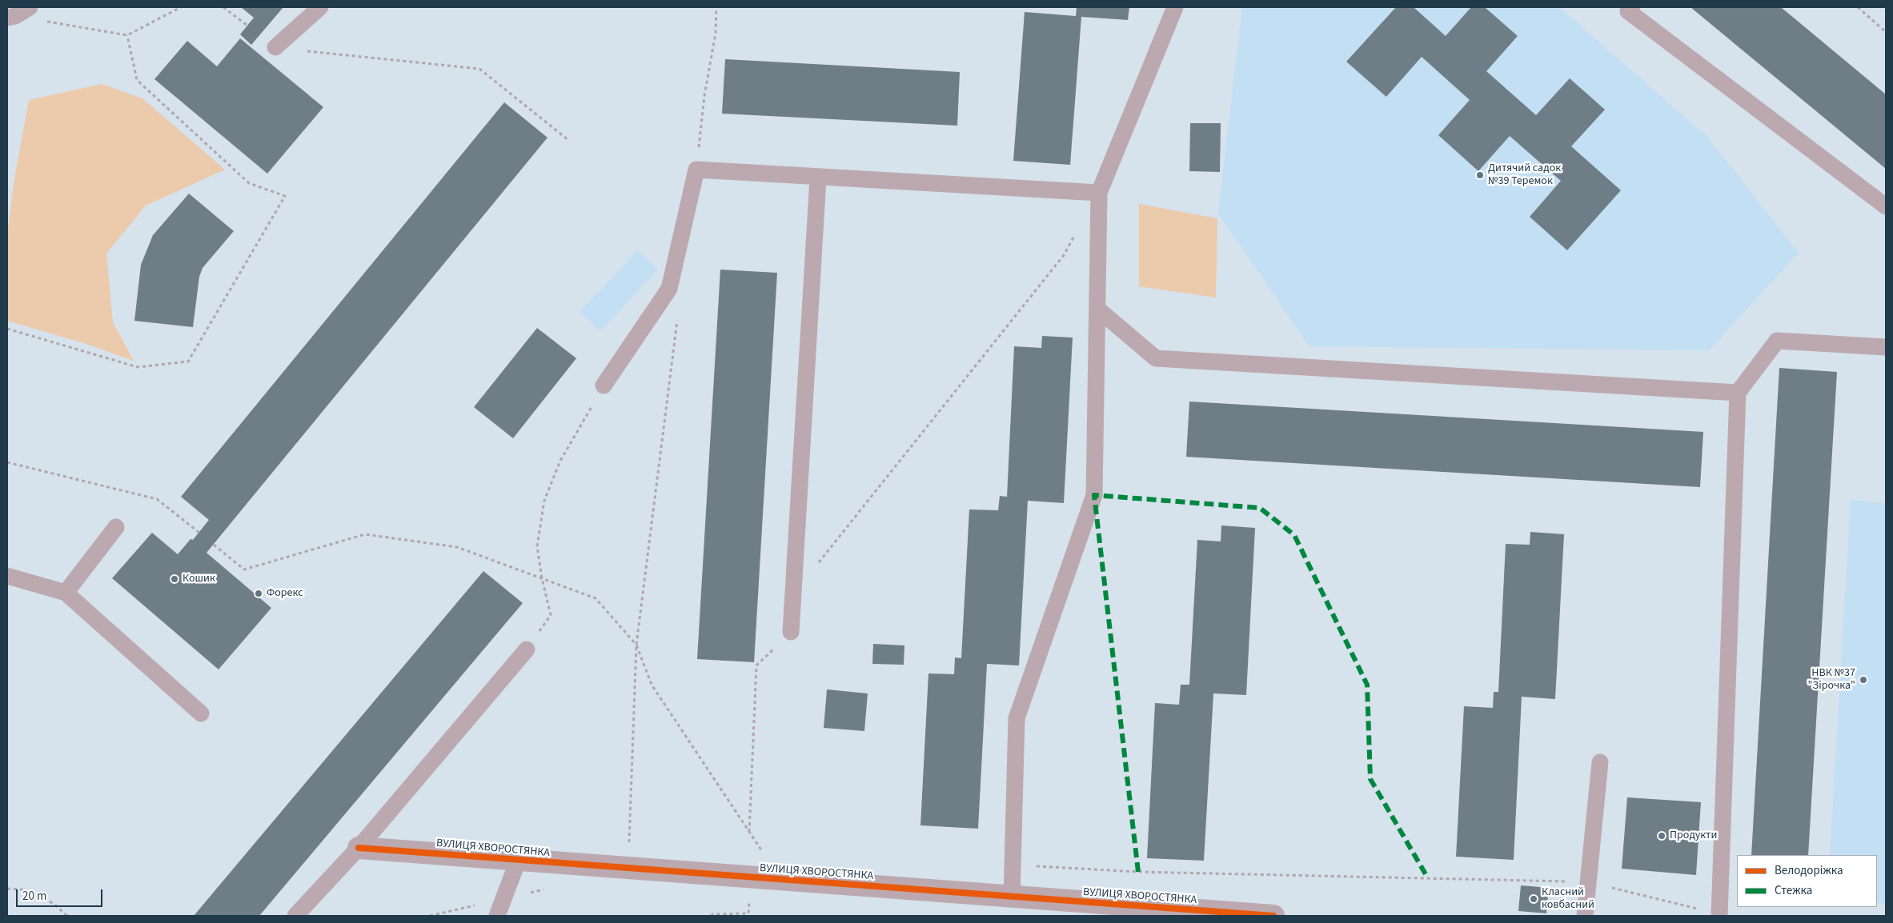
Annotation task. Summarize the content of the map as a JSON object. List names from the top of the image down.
{
  "streets": {
    "street": ["ВУЛИЦЯ ХВОРОСТЯНКА"]
  },
  "places": [
    "Дитячий садок №39 Теремок",
    "Кошик",
    "Форекс",
    "НВК №37 \"Зірочка\"",
    "Продукти",
    "Класний ковбасний"
  ],
  "legend": ["Велодоріжка", "Стежка"],
  "scale_bar": "20 m"
}
